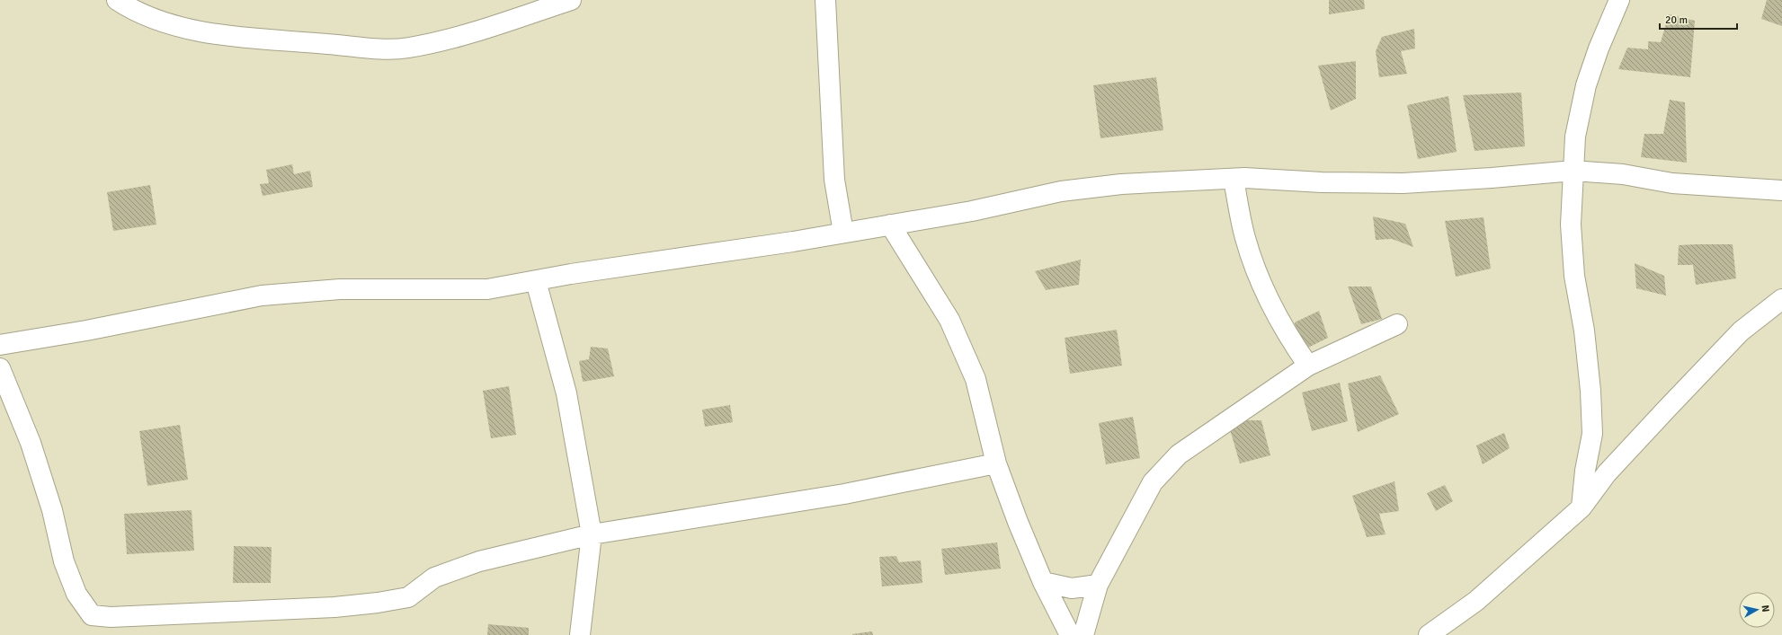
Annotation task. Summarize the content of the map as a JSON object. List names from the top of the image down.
{
  "scale_bar": "20 m",
  "north": "right"
}
